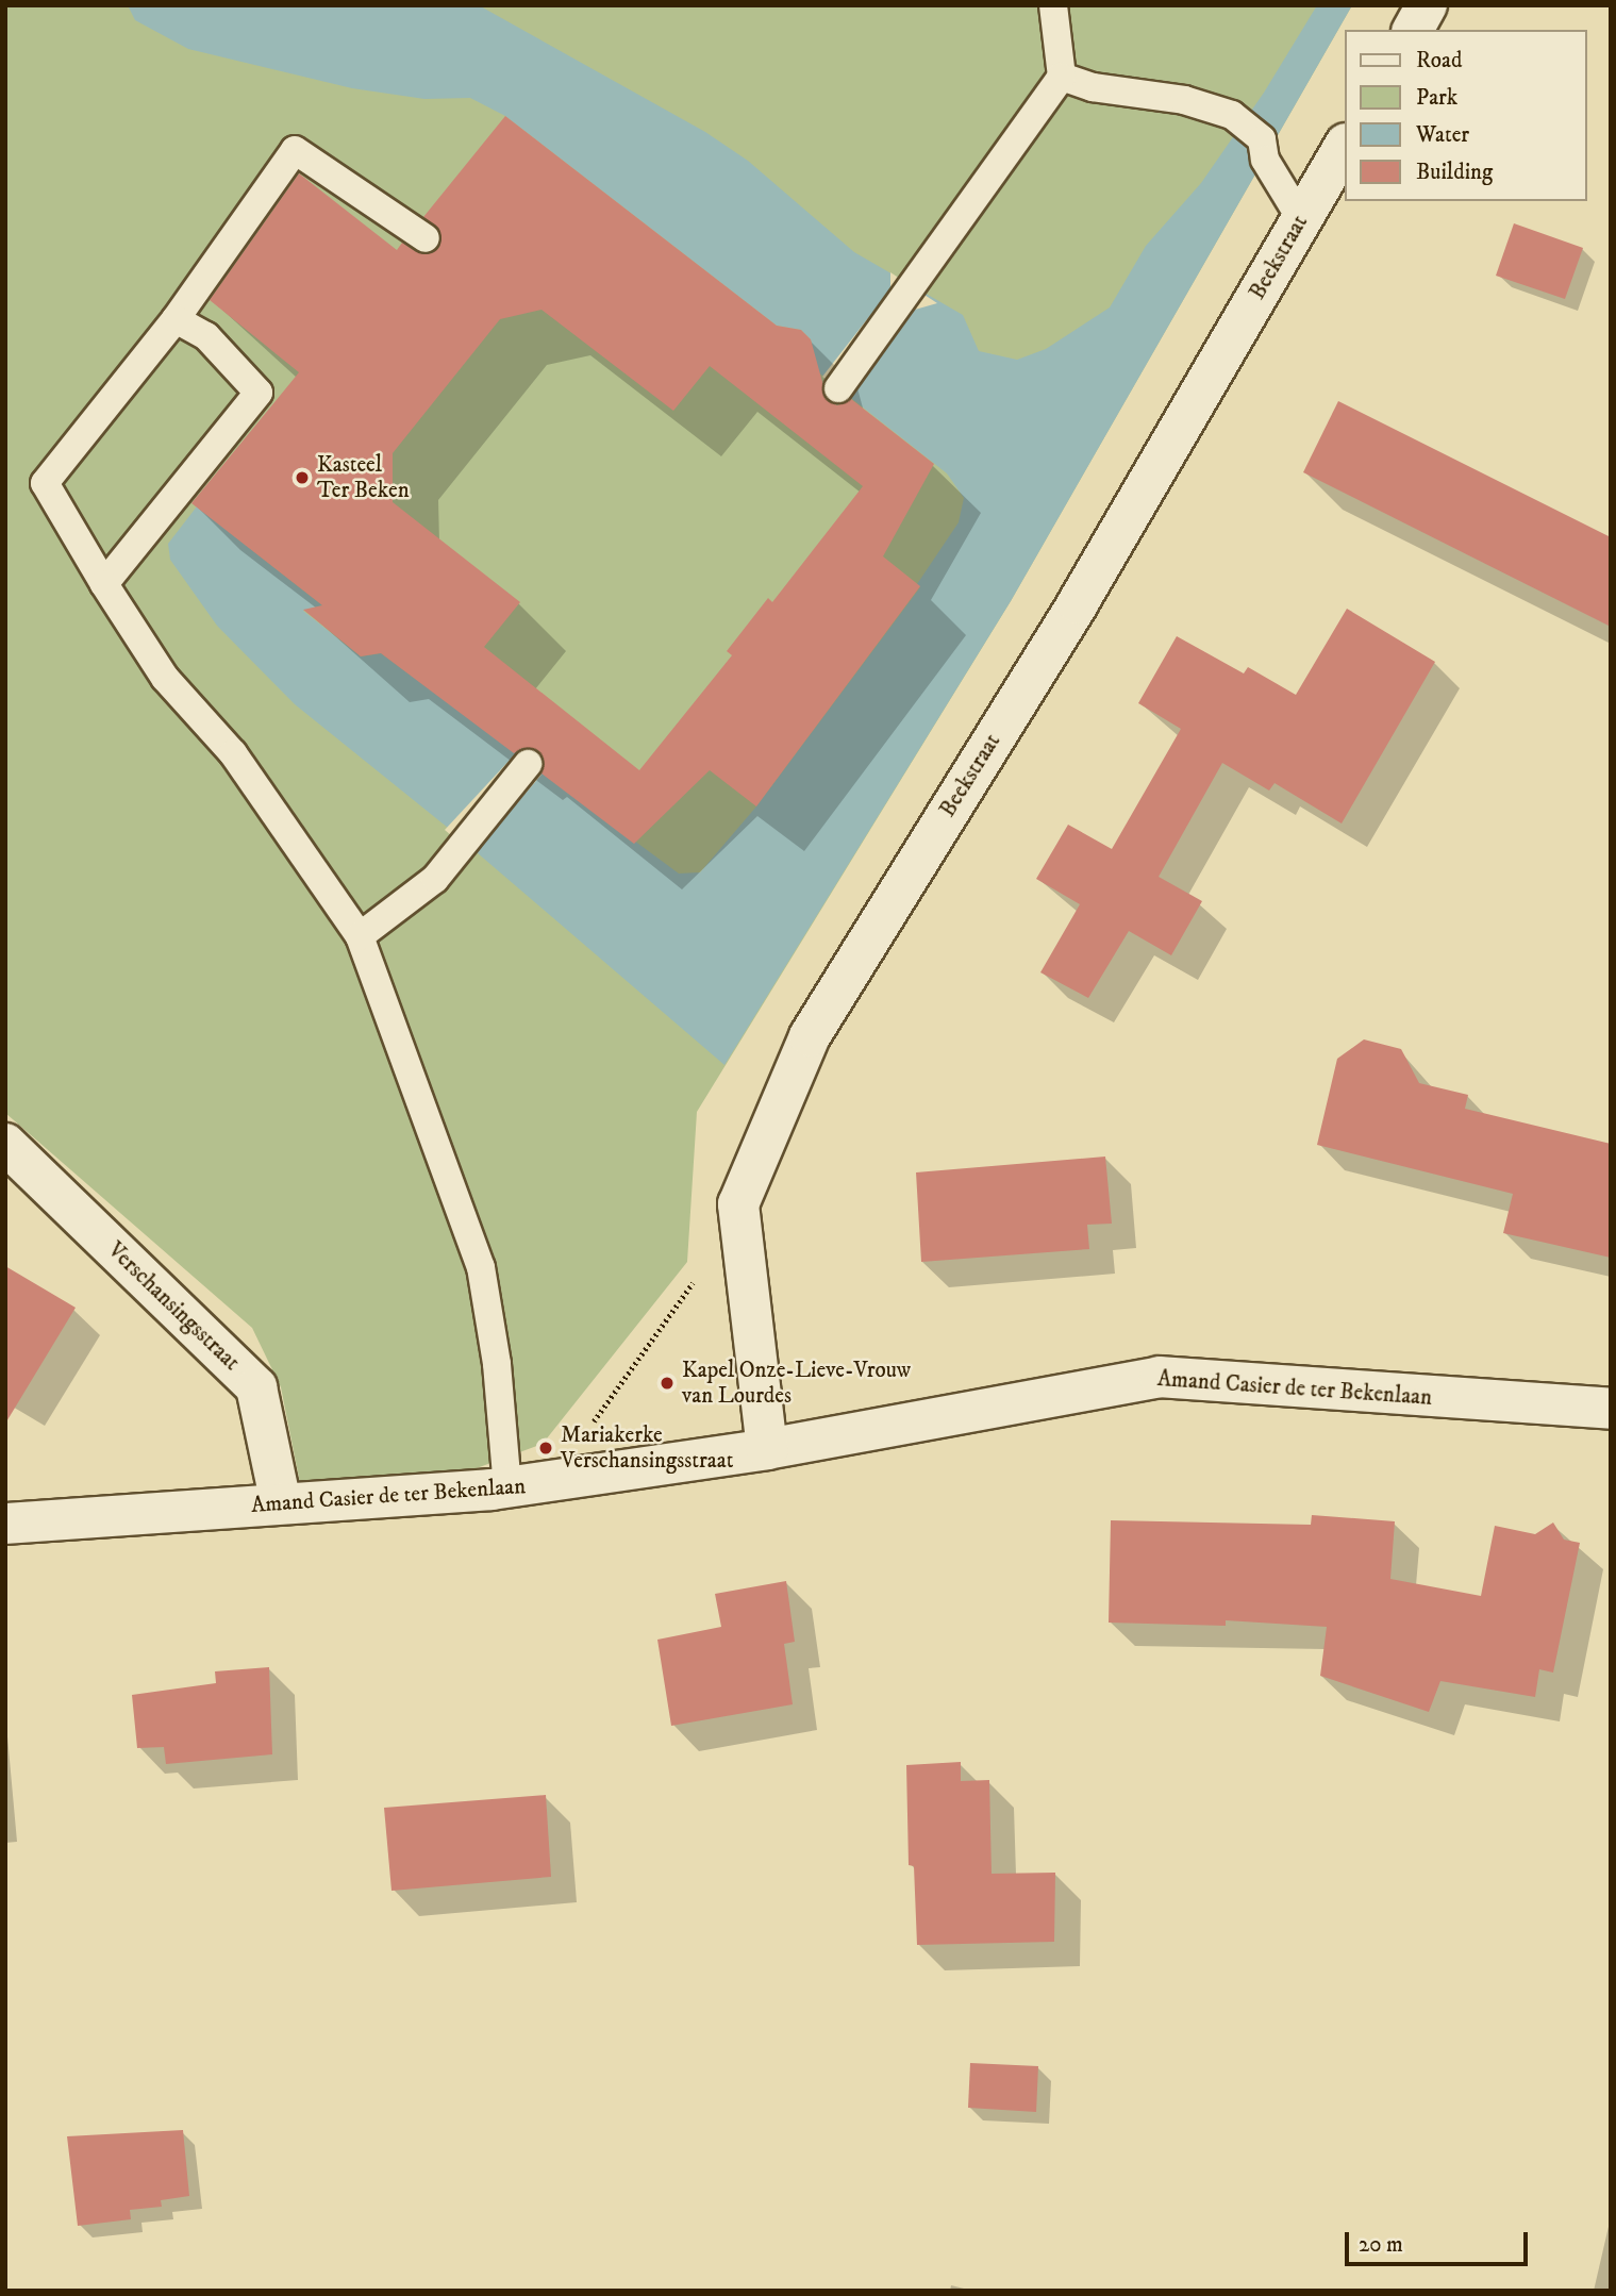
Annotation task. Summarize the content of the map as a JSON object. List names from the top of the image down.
{
  "streets": {
    "street": ["Beekstraat", "Verschansingsstraat", "Amand Casier de ter Bekenlaan"]
  },
  "crossings": [
    ["Beekstraat", "Amand Casier de ter Bekenlaan"],
    ["Verschansingsstraat", "Amand Casier de ter Bekenlaan"]
  ],
  "places": ["Kasteel Ter Beken", "Kapel Onze-Lieve-Vrouw van Lourdes", "Mariakerke Verschansingsstraat"],
  "legend": [
    "Road",
    "Park",
    "Water",
    "Building"
  ],
  "scale_bar": "20 m"
}
